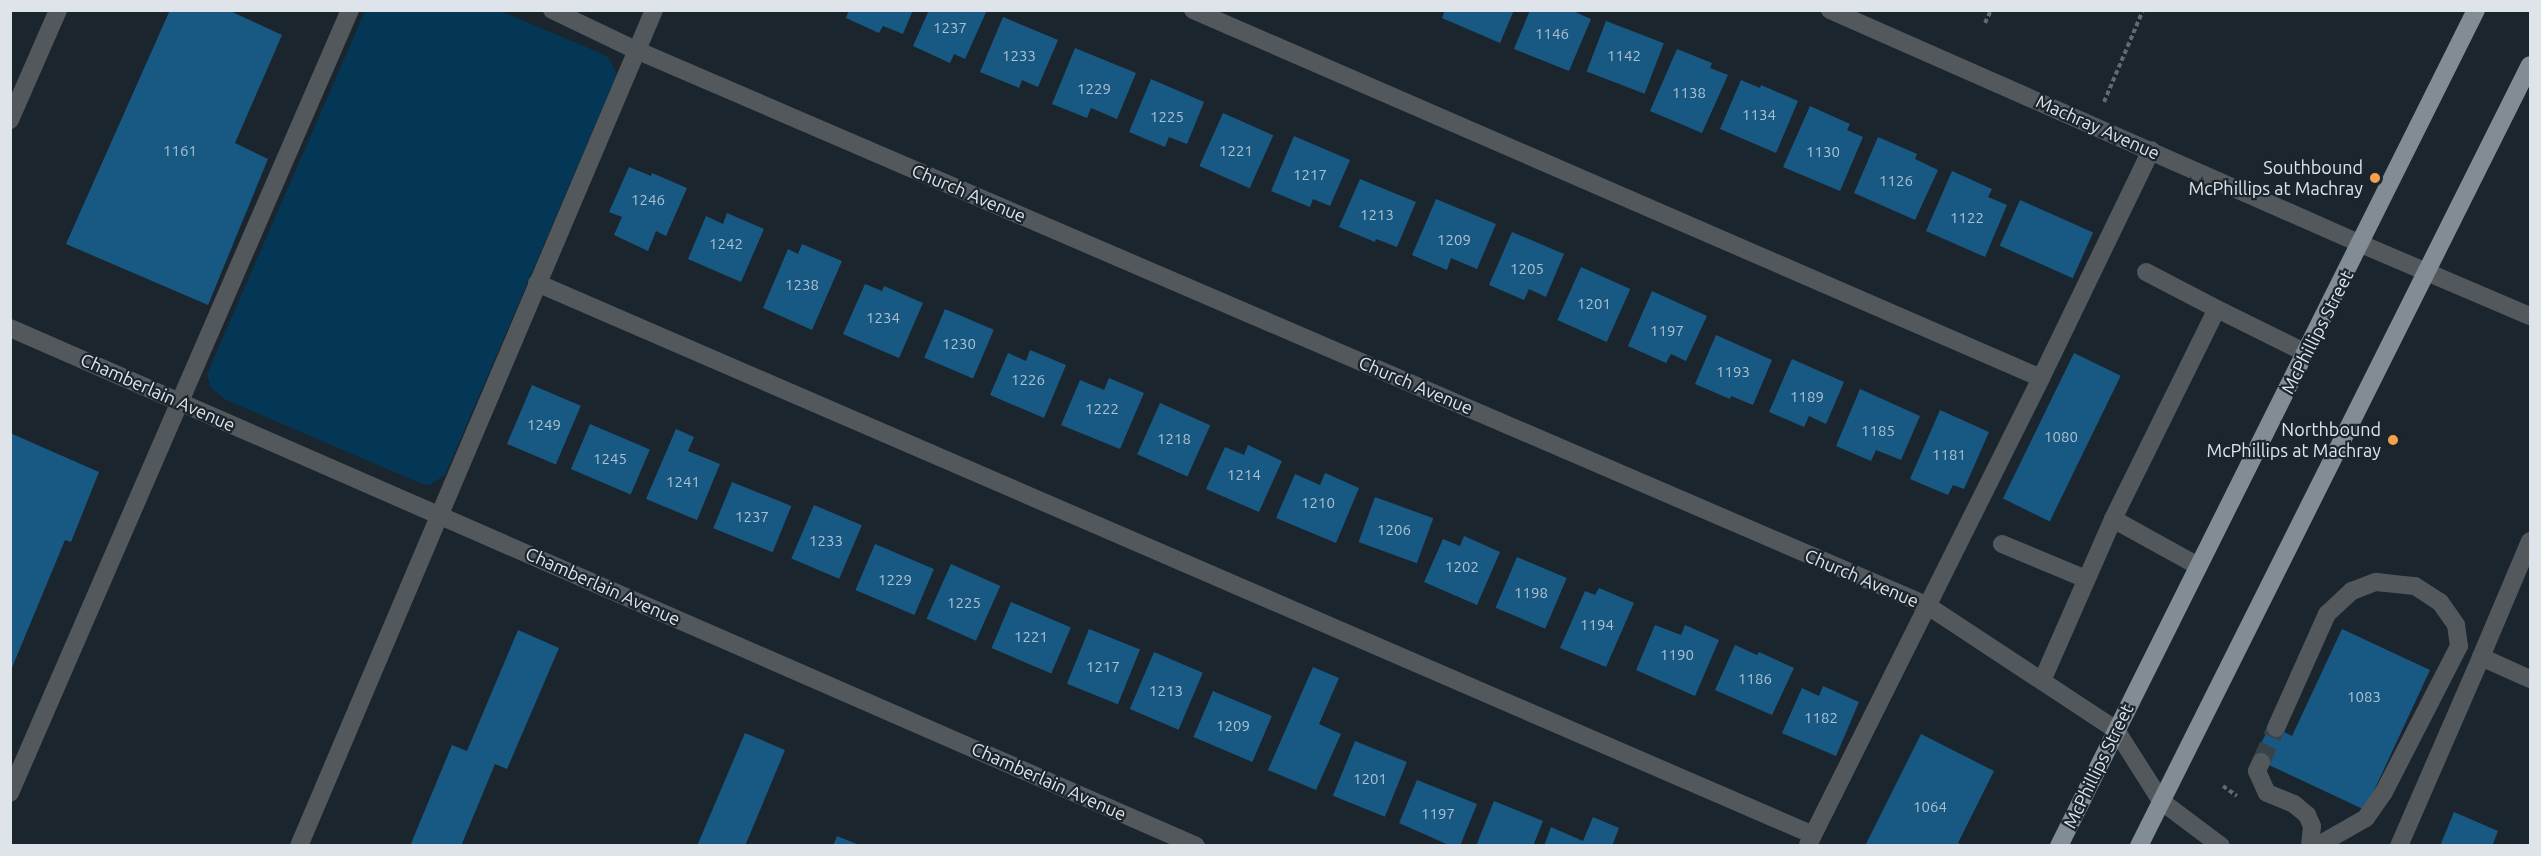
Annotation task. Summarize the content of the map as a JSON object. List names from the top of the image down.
{
  "streets": {
    "main road": ["McPhillips Street"],
    "street": ["Machray Avenue", "Church Avenue", "Chamberlain Avenue"]
  },
  "crossings": [
    ["Machray Avenue", "McPhillips Street"],
    ["Church Avenue", "McPhillips Street"]
  ],
  "places": ["Southbound McPhillips at Machray", "Northbound McPhillips at Machray"],
  "house_numbers": [
    "1237",
    "1146",
    "1233",
    "1142",
    "1229",
    "1138",
    "1134",
    "1225",
    "1161",
    "1221",
    "1130",
    "1217",
    "1126",
    "1246",
    "1213",
    "1122",
    "1209",
    "1242",
    "1205",
    "1238",
    "1201",
    "1234",
    "1197",
    "1230",
    "1193",
    "1226",
    "1189",
    "1222",
    "1249",
    "1185",
    "1080",
    "1218",
    "1181",
    "1245",
    "1214",
    "1241",
    "1210",
    "1237",
    "1206",
    "1233",
    "1202",
    "1229",
    "1198",
    "1225",
    "1194",
    "1221",
    "1190",
    "1217",
    "1186",
    "1213",
    "1083",
    "1182",
    "1209",
    "1201",
    "1064",
    "1197"
  ]
}
